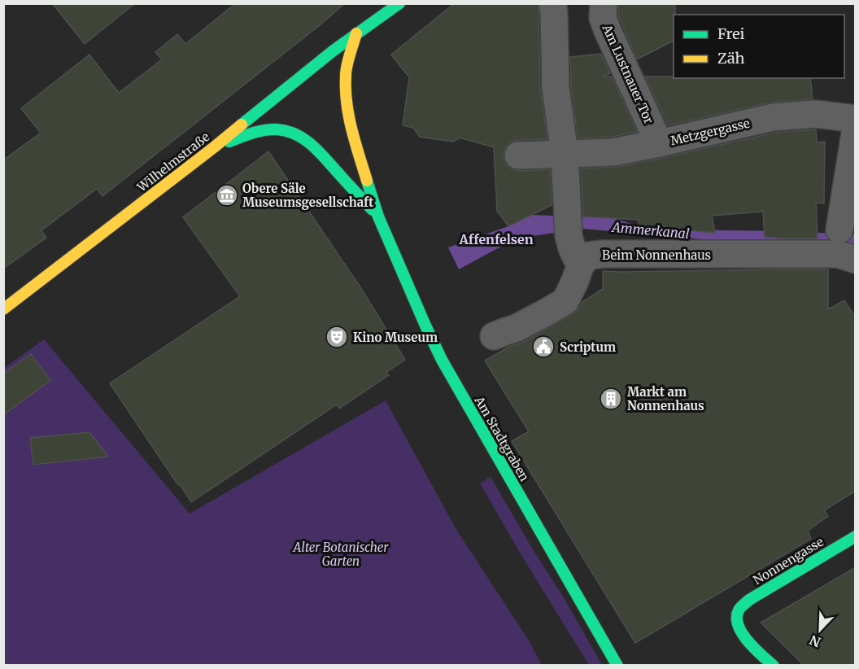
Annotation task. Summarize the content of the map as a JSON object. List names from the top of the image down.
{
  "streets": {
    "main road": ["Wilhelmstraße", "Am Stadtgraben", "Nonnengasse"],
    "street": ["Am Lustnauer Tor", "Metzgergasse", "Beim Nonnenhaus"]
  },
  "crossings": [
    ["Am Lustnauer Tor", "Metzgergasse"],
    ["Wilhelmstraße", "Am Stadtgraben"]
  ],
  "districts": ["Affenfelsen"],
  "water": ["Ammerkanal"],
  "parks": ["Alter Botanischer Garten"],
  "places": {
    "museum": ["Obere Säle Museumsgesellschaft"],
    "theatre": ["Kino Museum"],
    "public building": ["Scriptum"],
    "building": ["Markt am Nonnenhaus"]
  },
  "legend": ["Frei", "Zäh"],
  "north": "bottom left"
}
